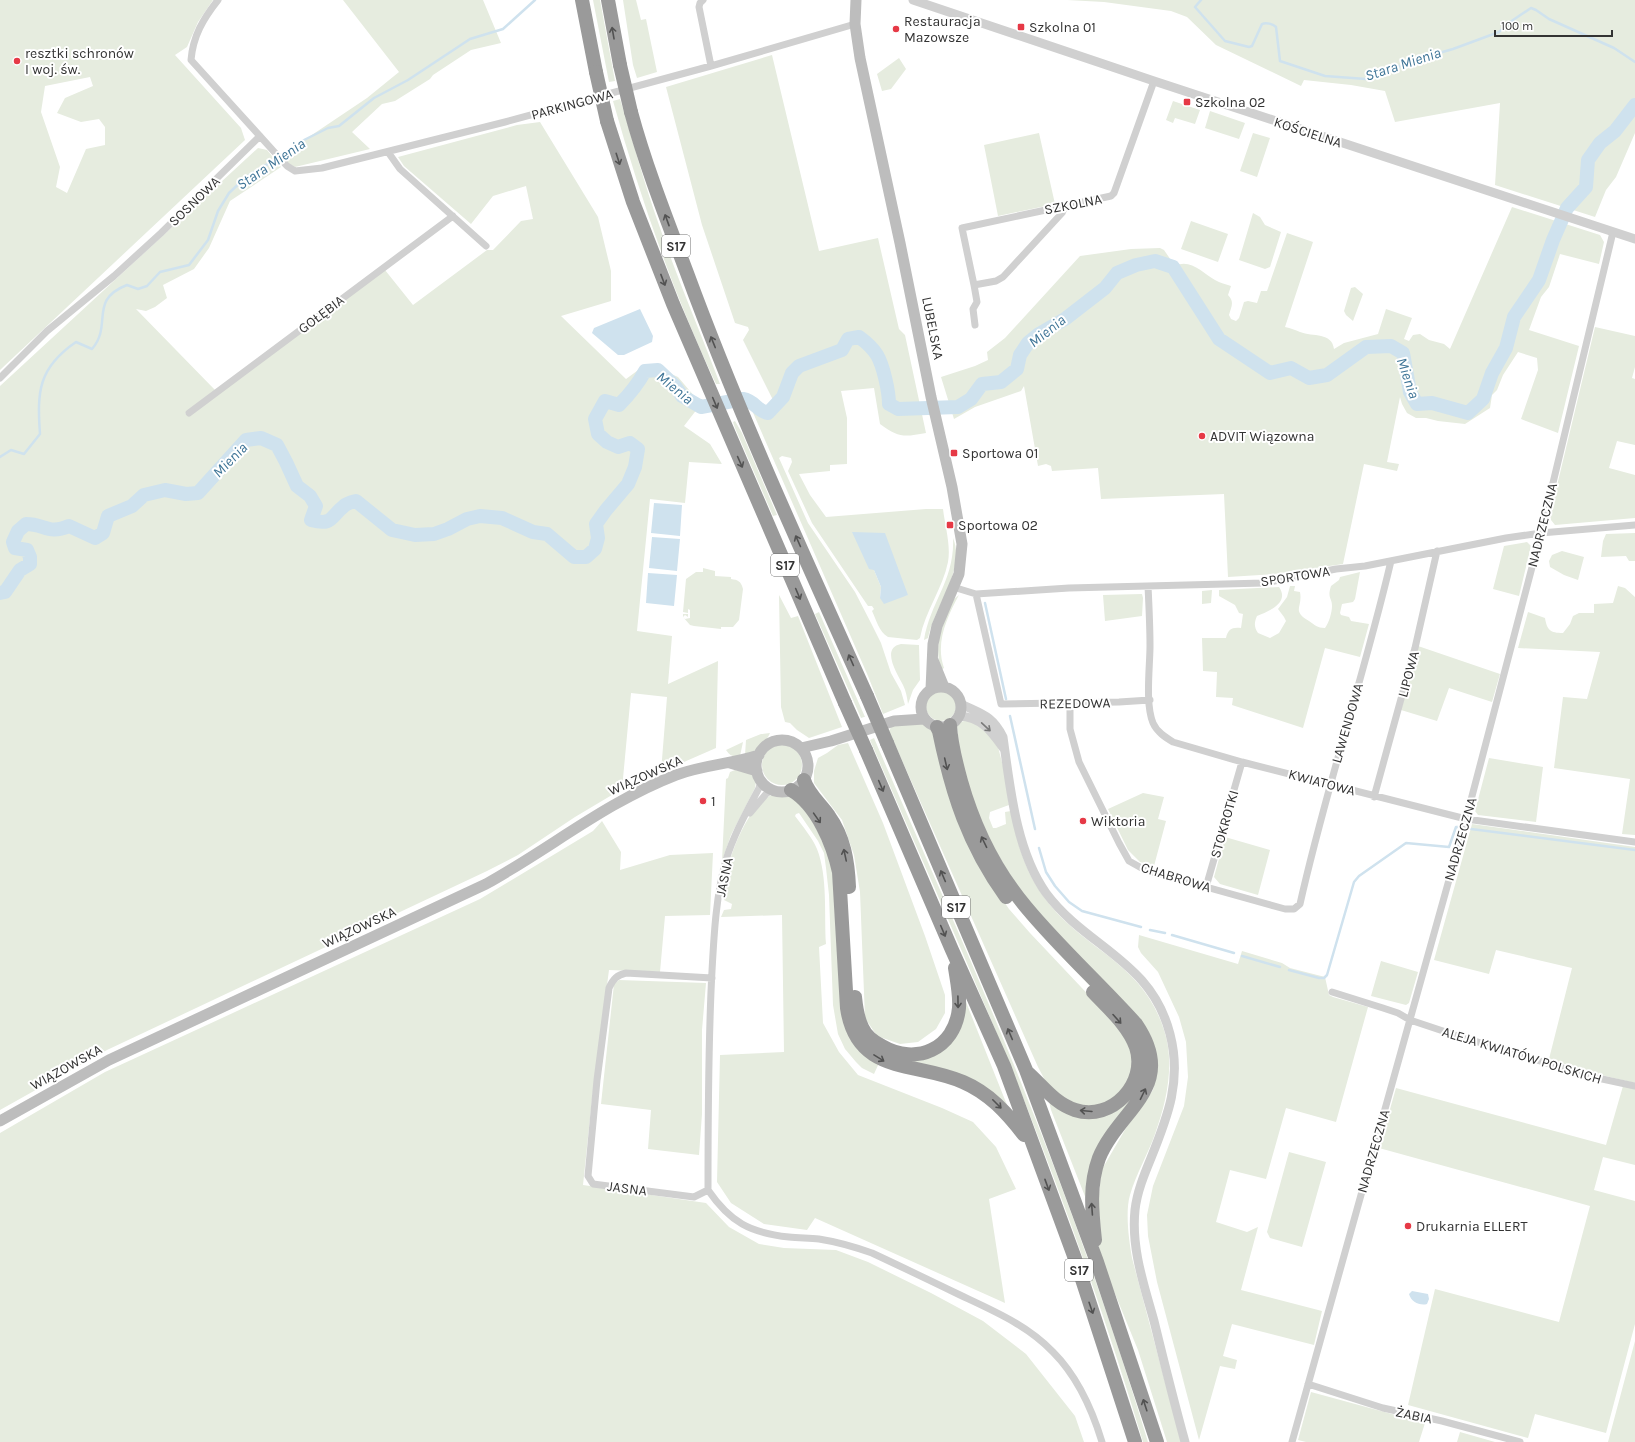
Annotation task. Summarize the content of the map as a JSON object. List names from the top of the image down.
{
  "streets": {
    "highway": ["S17"],
    "main road": ["LUBELSKA", "WIĄZOWSKA"],
    "street": [
      "PARKINGOWA",
      "KOŚCIELNA",
      "SOSNOWA",
      "SZKOLNA",
      "GOŁĘBIA",
      "NADRZECZNA",
      "SPORTOWA",
      "LIPOWA",
      "REZEDOWA",
      "LAWENDOWA",
      "KWIATOWA",
      "STOKROTKI",
      "JASNA",
      "CHABROWA",
      "ALEJA KWIATÓW POLSKICH",
      "ŻABIA"
    ]
  },
  "crossings": [
    ["PARKINGOWA", "SOSNOWA"],
    ["PARKINGOWA", "LUBELSKA"],
    ["KOŚCIELNA", "SZKOLNA"],
    ["KOŚCIELNA", "NADRZECZNA"],
    ["LUBELSKA", "SPORTOWA"],
    ["NADRZECZNA", "SPORTOWA"],
    ["NADRZECZNA", "KWIATOWA"],
    ["NADRZECZNA", "ALEJA KWIATÓW POLSKICH"],
    ["NADRZECZNA", "ŻABIA"],
    ["SPORTOWA", "LIPOWA"],
    ["SPORTOWA", "REZEDOWA"],
    ["SPORTOWA", "LAWENDOWA"],
    ["SPORTOWA", "KWIATOWA"],
    ["LIPOWA", "KWIATOWA"],
    ["REZEDOWA", "KWIATOWA"],
    ["REZEDOWA", "CHABROWA"],
    ["LAWENDOWA", "KWIATOWA"],
    ["LAWENDOWA", "CHABROWA"],
    ["WIĄZOWSKA", "JASNA"],
    ["KWIATOWA", "STOKROTKI"],
    ["STOKROTKI", "CHABROWA"]
  ],
  "water": ["Stara Mienia", "Mienia"],
  "places": {
    "transit": [
      "Szkolna 01",
      "Szkolna 02",
      "Sportowa 01",
      "Sportowa 02"
    ],
    "other": [
      "Restauracja Mazowsze",
      "resztki schronów I woj. św.",
      "ADVIT Wiązowna",
      "1",
      "Wiktoria",
      "Drukarnia ELLERT"
    ]
  },
  "scale_bar": "100 m"
}
